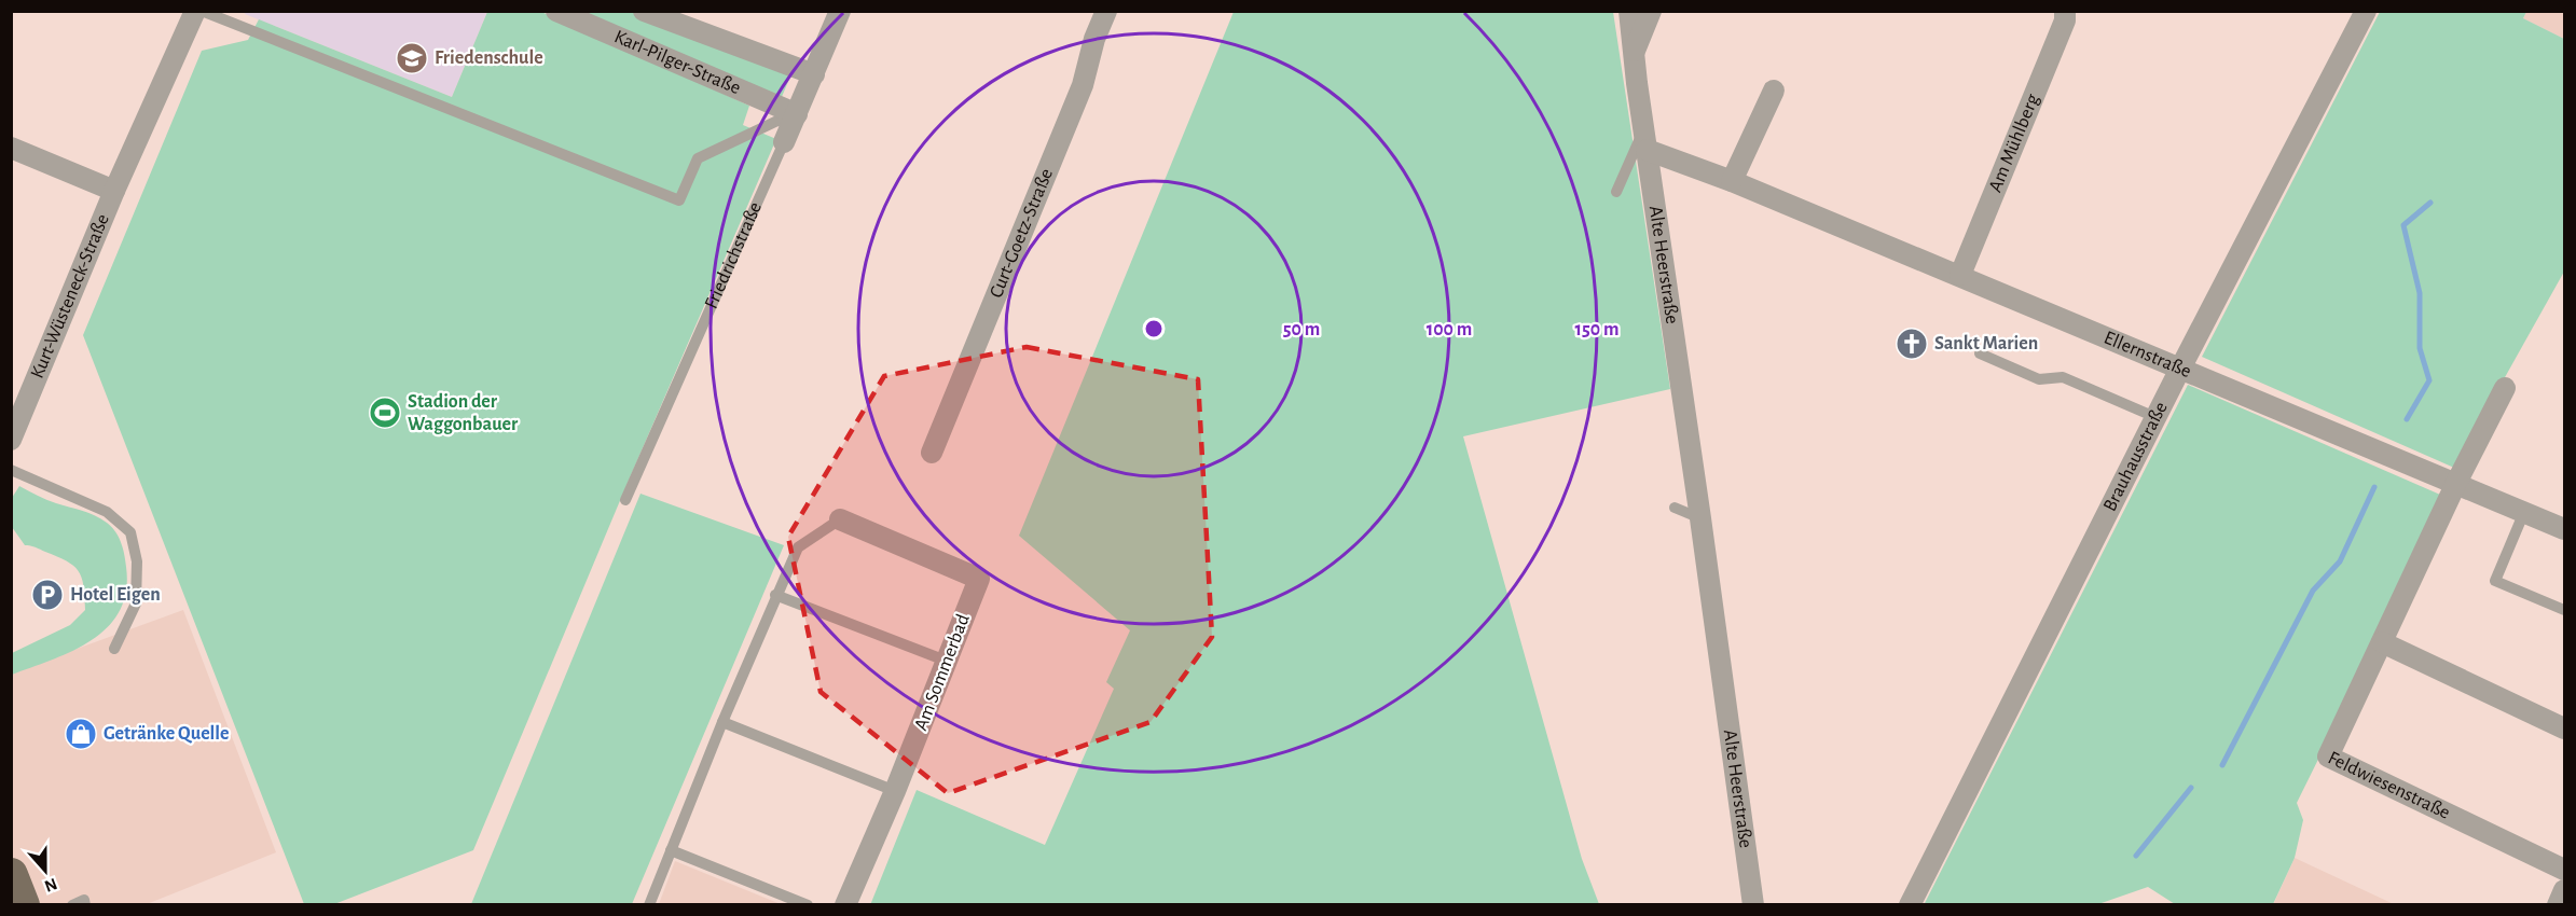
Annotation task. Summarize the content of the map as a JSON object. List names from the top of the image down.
{
  "streets": {
    "street": [
      "Karl-Pilger-Straße",
      "Am Mühlberg",
      "Curt-Goetz-Straße",
      "Friedrichstraße",
      "Alte Heerstraße",
      "Kurt-Wüsteneck-Straße",
      "Ellernstraße",
      "Brauhausstraße",
      "Am Sommerbad",
      "Feldwiesenstraße"
    ]
  },
  "crossings": [
    ["Karl-Pilger-Straße", "Friedrichstraße"],
    ["Am Mühlberg", "Ellernstraße"],
    ["Alte Heerstraße", "Ellernstraße"],
    ["Ellernstraße", "Brauhausstraße"],
    ["Ellernstraße", "Feldwiesenstraße"]
  ],
  "places": {
    "school or university": ["Friedenschule"],
    "church": ["Sankt Marien"],
    "sports": ["Stadion der Waggonbauer"],
    "parking": ["Hotel Eigen"],
    "shop": ["Getränke Quelle"]
  },
  "north": "bottom",
  "rings": ["50 m", "100 m", "150 m"]
}
